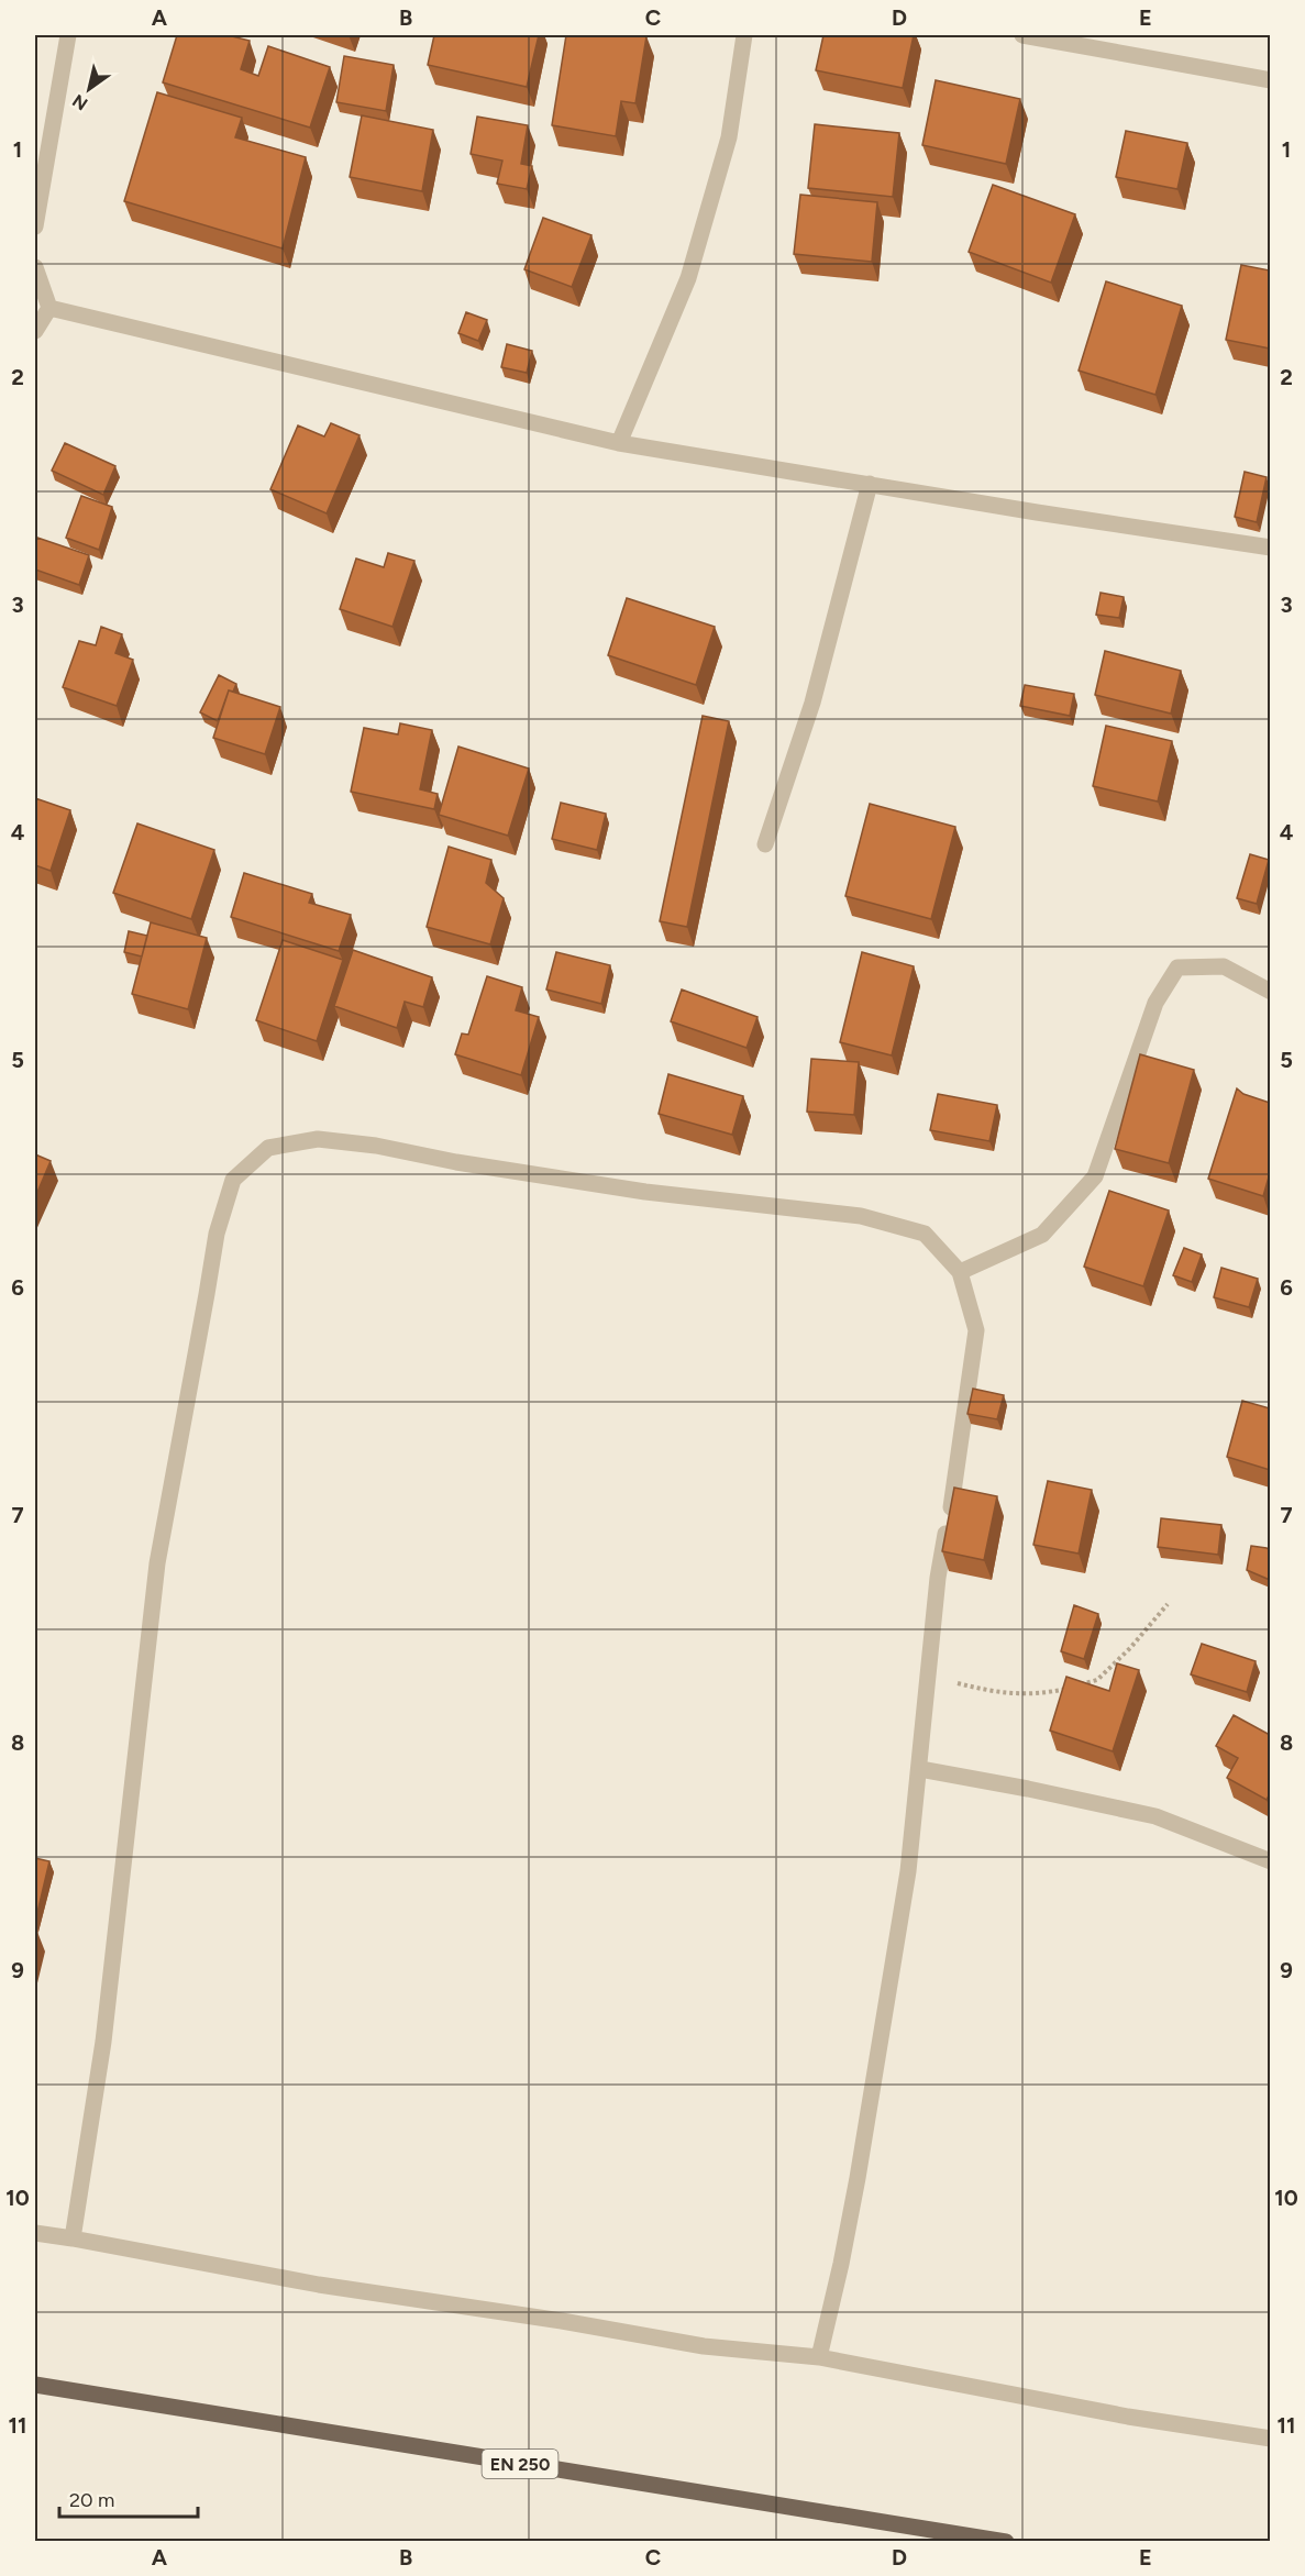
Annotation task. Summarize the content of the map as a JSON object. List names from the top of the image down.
{
  "streets": {
    "main road": ["EN 250"]
  },
  "scale_bar": "20 m",
  "north": "bottom left",
  "grid": {
    "columns": [
      "A",
      "B",
      "C",
      "D",
      "E"
    ],
    "rows": [
      "1",
      "2",
      "3",
      "4",
      "5",
      "6",
      "7",
      "8",
      "9",
      "10",
      "11"
    ]
  }
}
